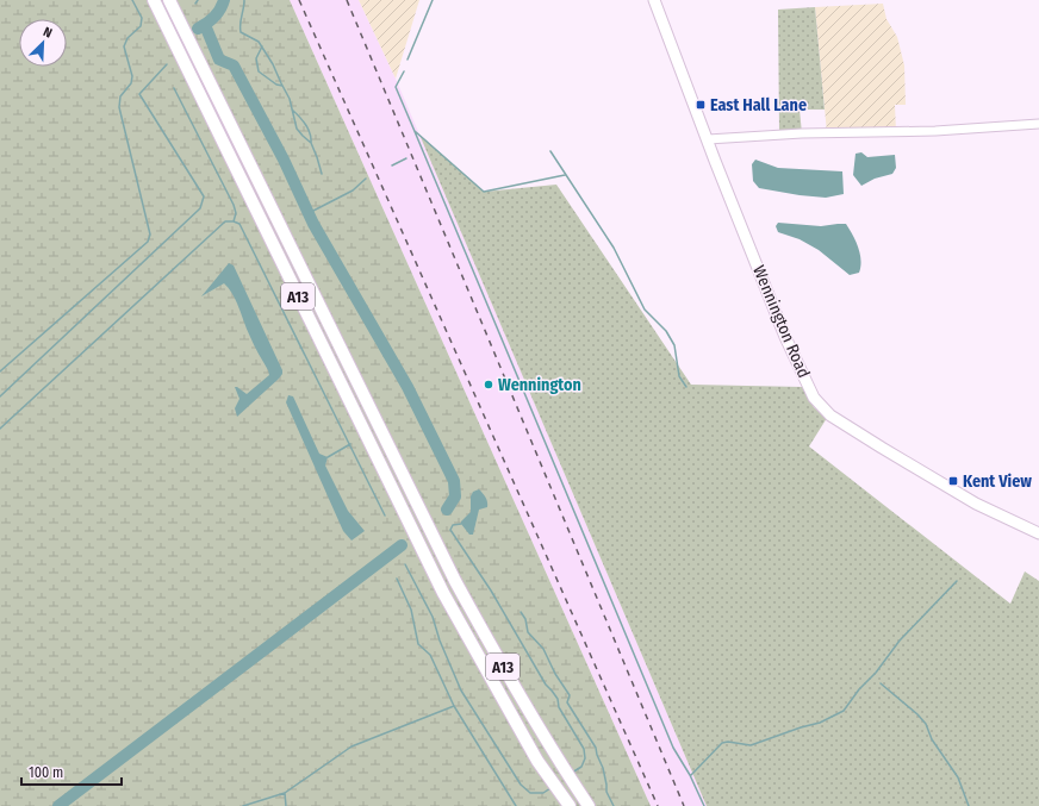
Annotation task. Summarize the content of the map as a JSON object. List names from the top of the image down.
{
  "streets": {
    "highway": ["A13"],
    "main road": ["Wennington Road"]
  },
  "places": {
    "transit": ["East Hall Lane", "Kent View"],
    "other": ["Wennington"]
  },
  "scale_bar": "100 m",
  "north": "top right"
}
